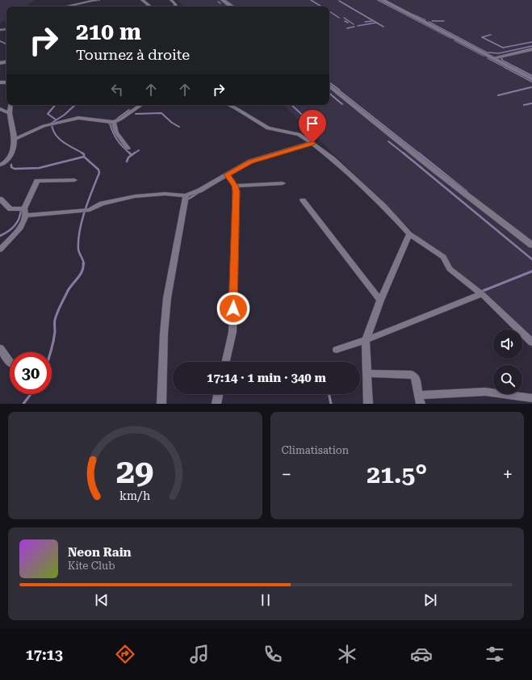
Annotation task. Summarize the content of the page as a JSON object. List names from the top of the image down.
{
  "page": {
    "turn": ["210 m", "Tournez à droite"],
    "limit": "30",
    "trip": "17:14 · 1 min · 340 m",
    "tile": "Climatisation",
    "heat": ["−", "21.5°", "+"],
    "song": ["Neon Rain", "Kite Club"],
    "tabs": "17:13",
    "gauge": ["29", "km/h"]
  }
}
